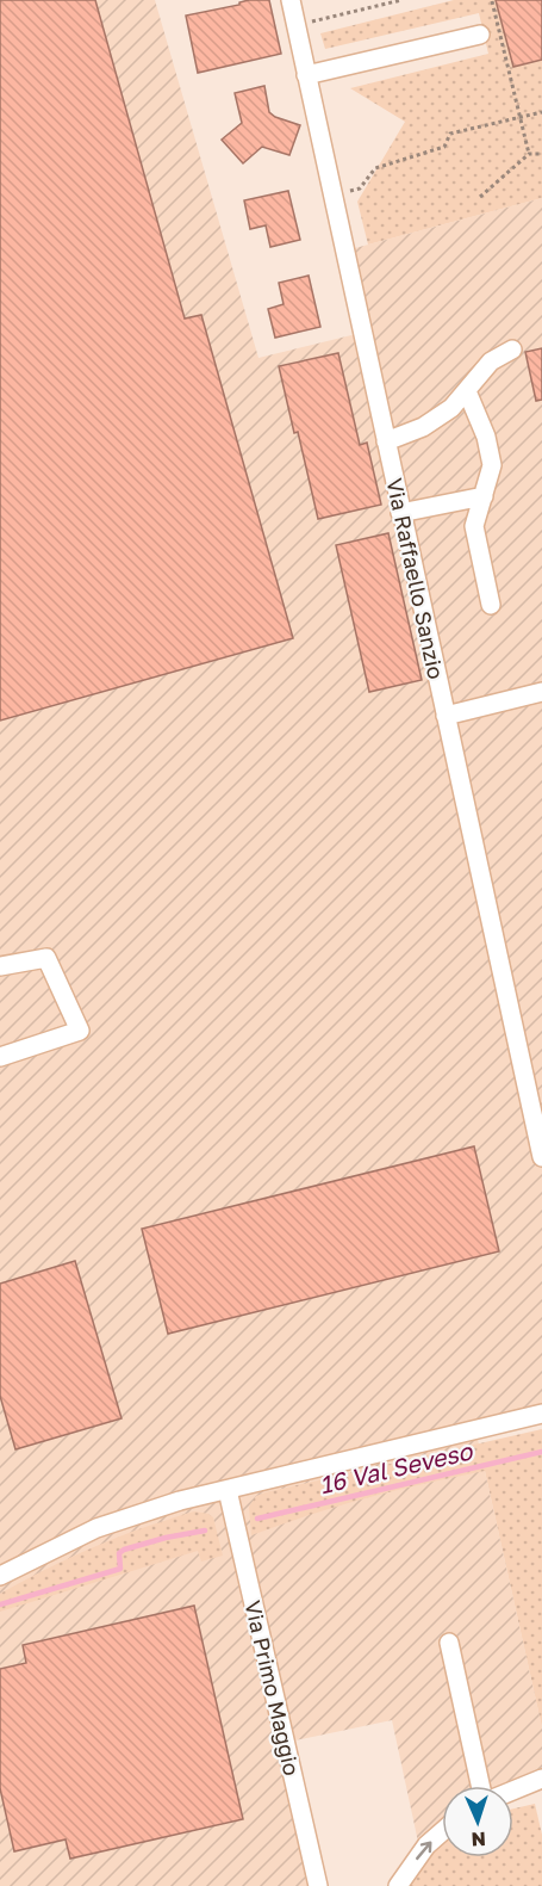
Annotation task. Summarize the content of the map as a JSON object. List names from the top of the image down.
{
  "streets": {
    "street": ["Via Raffaello Sanzio", "Via Primo Maggio"]
  },
  "water": ["16 Val Seveso"],
  "north": "bottom"
}
